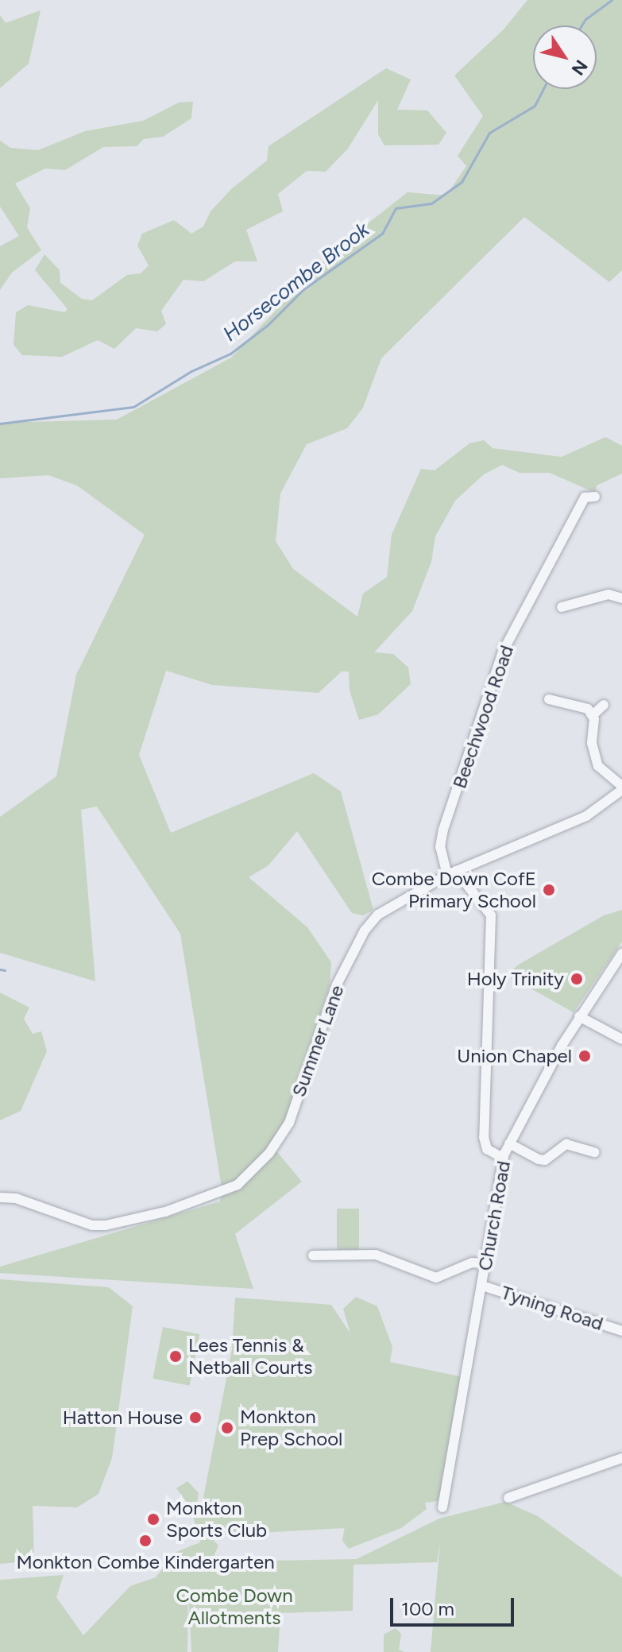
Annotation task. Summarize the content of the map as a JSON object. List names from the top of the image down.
{
  "streets": {
    "street": [
      "Beechwood Road",
      "Summer Lane",
      "Church Road",
      "Tyning Road"
    ]
  },
  "crossings": [
    ["Beechwood Road", "Summer Lane"],
    ["Church Road", "Tyning Road"]
  ],
  "water": ["Horsecombe Brook"],
  "parks": ["Combe Down Allotments"],
  "places": [
    "Combe Down CofE Primary School",
    "Holy Trinity",
    "Union Chapel",
    "Lees Tennis & Netball Courts",
    "Hatton House",
    "Monkton Prep School",
    "Monkton Sports Club",
    "Monkton Combe Kindergarten"
  ],
  "scale_bar": "100 m",
  "north": "bottom right"
}
